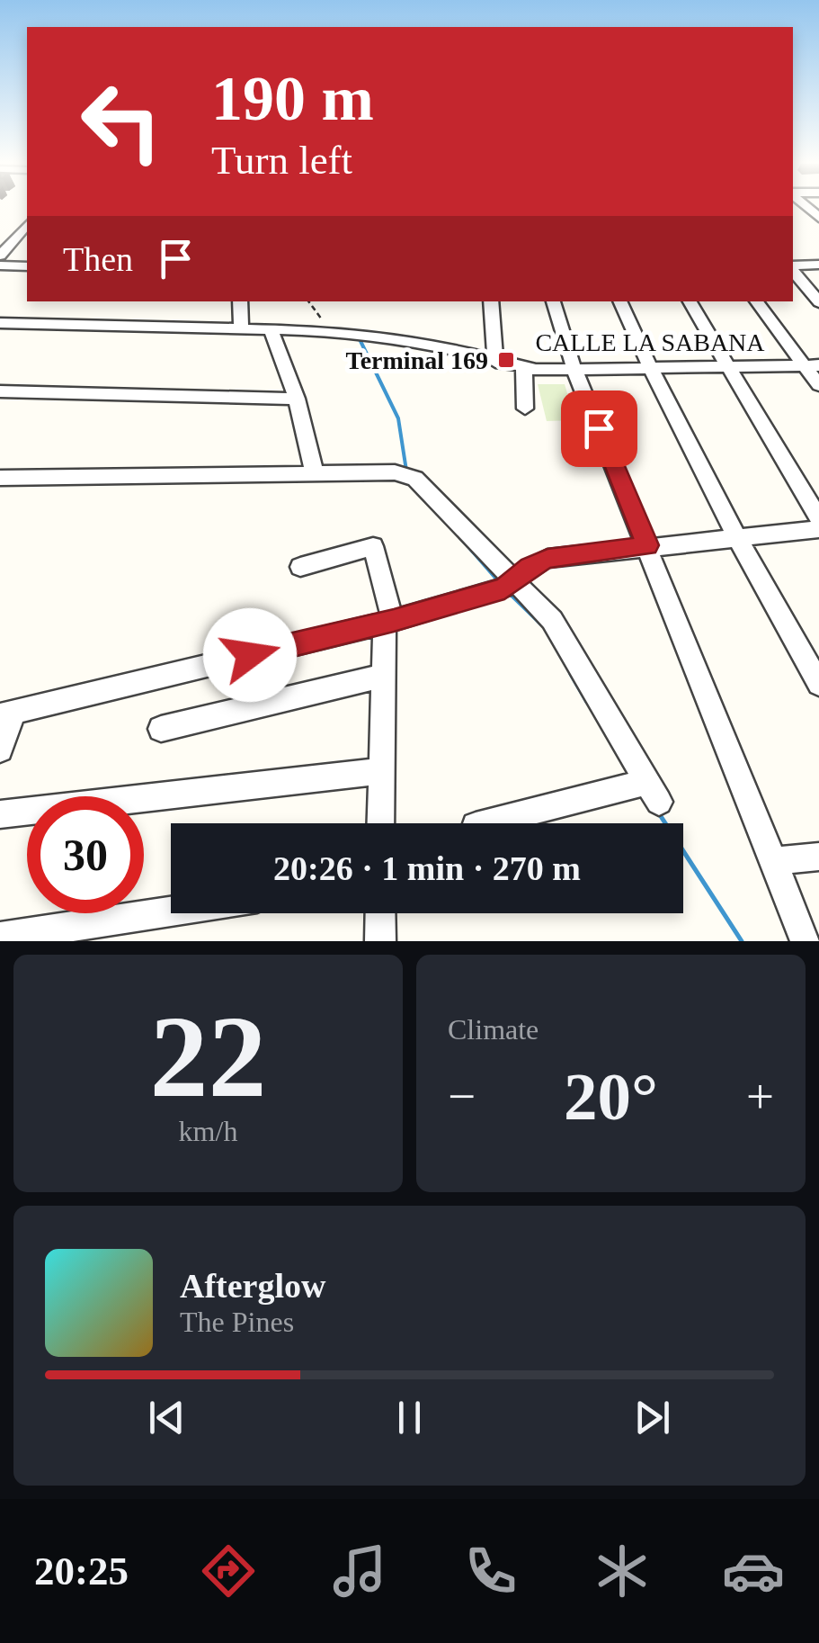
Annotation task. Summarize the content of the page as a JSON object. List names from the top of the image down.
{
  "streets": {
    "street": ["CALLE LA SABANA"]
  },
  "places": {
    "transit": ["Terminal 169"]
  },
  "page": {
    "turn": ["190 m", "Turn left"],
    "then": "Then",
    "limit": "30",
    "trip": "20:26 · 1 min · 270 m",
    "tile": [
      ["22", "km/h"],
      "Climate"
    ],
    "heat": ["−", "20°", "+"],
    "song": ["Afterglow", "The Pines"],
    "tabs": "20:25"
  }
}
